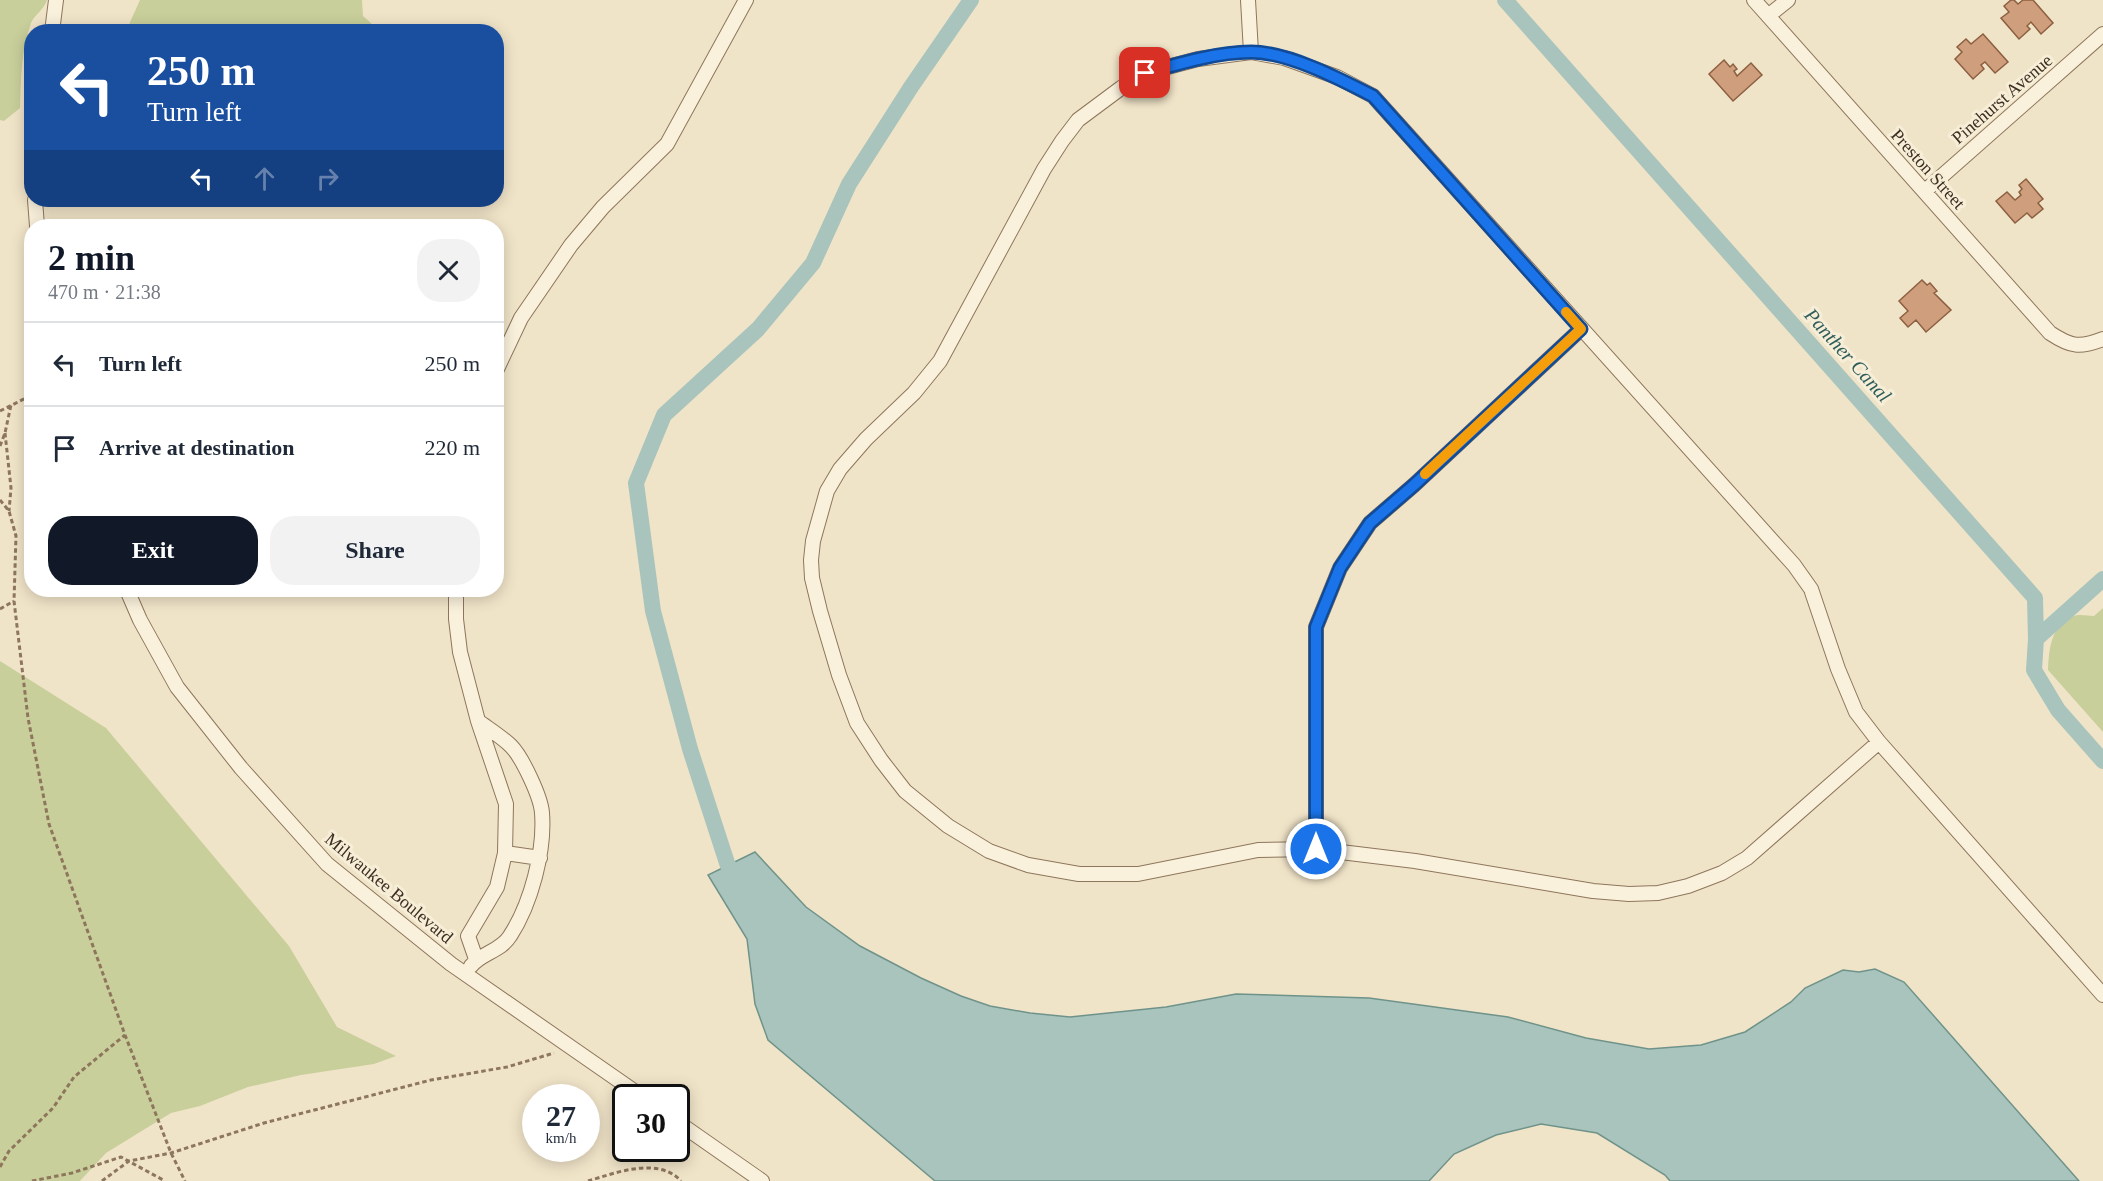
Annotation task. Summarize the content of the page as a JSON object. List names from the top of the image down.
{
  "streets": {
    "street": ["Pinehurst Avenue", "Preston Street", "Milwaukee Boulevard"]
  },
  "crossings": [
    ["Pinehurst Avenue", "Preston Street"]
  ],
  "water": ["Panther Canal"],
  "page": {
    "turn": ["250 m", "Turn left"],
    "heading": ["2 min", "470 m · 21:38"],
    "list": [
      {
        "name": "Turn left",
        "value": "250 m"
      },
      {
        "name": "Arrive at destination",
        "value": "220 m"
      }
    ],
    "buttons": ["Exit", "Share"],
    "speed": "27 km/h",
    "limit": "30"
  }
}
